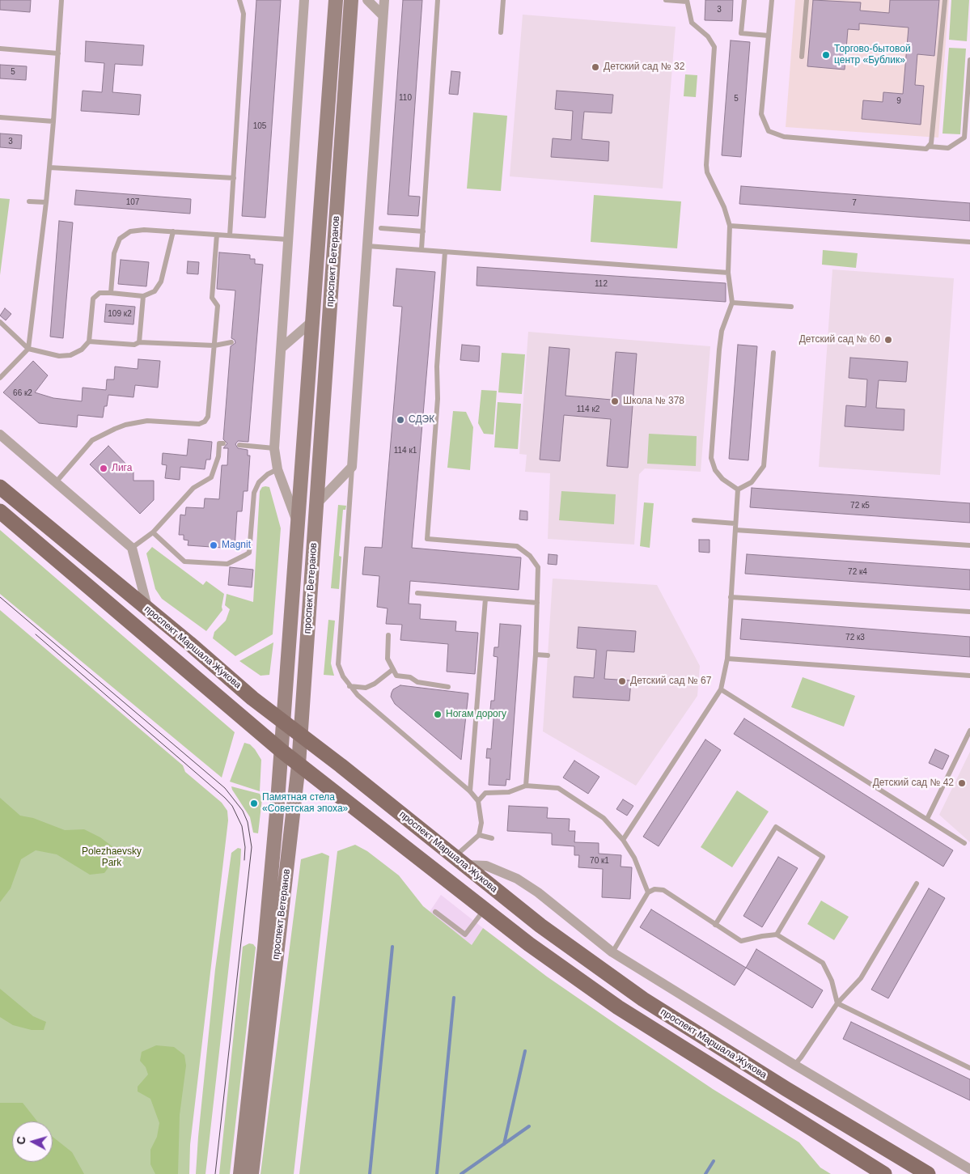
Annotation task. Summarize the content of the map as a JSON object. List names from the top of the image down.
{
  "streets": {
    "main road": ["проспект Ветеранов", "проспект Маршала Жукова"]
  },
  "crossings": [
    ["проспект Ветеранов", "проспект Маршала Жукова"]
  ],
  "parks": ["Polezhaevsky Park"],
  "places": [
    "Торгово-бытовой центр «Бублик»",
    "Детский сад № 32",
    "Детский сад № 60",
    "Школа № 378",
    "СДЭК",
    "Лига",
    "Magnit",
    "Детский сад № 67",
    "Ногам дорогу",
    "Детский сад № 42",
    "Памятная стела «Советская эпоха»"
  ],
  "house_numbers": [
    "3",
    "5",
    "110",
    "5",
    "9",
    "105",
    "3",
    "107",
    "7",
    "112",
    "109 к2",
    "66 к2",
    "114 к2",
    "114 к1",
    "72 к5",
    "72 к4",
    "72 к3",
    "70 к1"
  ],
  "north": "left"
}
